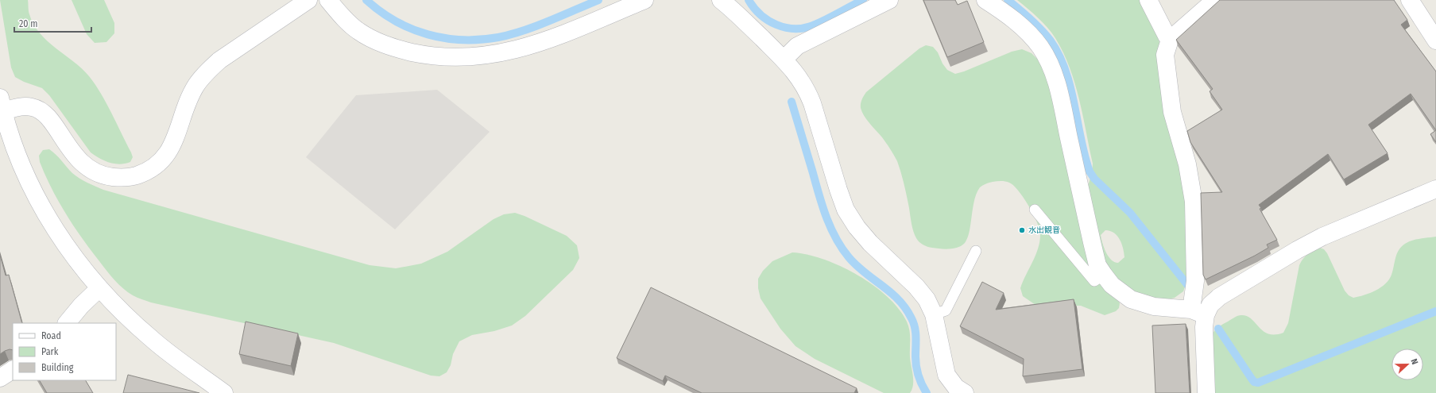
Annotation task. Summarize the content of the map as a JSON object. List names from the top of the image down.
{
  "places": ["水出観音"],
  "legend": ["Road", "Park", "Building"],
  "scale_bar": "20 m",
  "north": "right"
}
